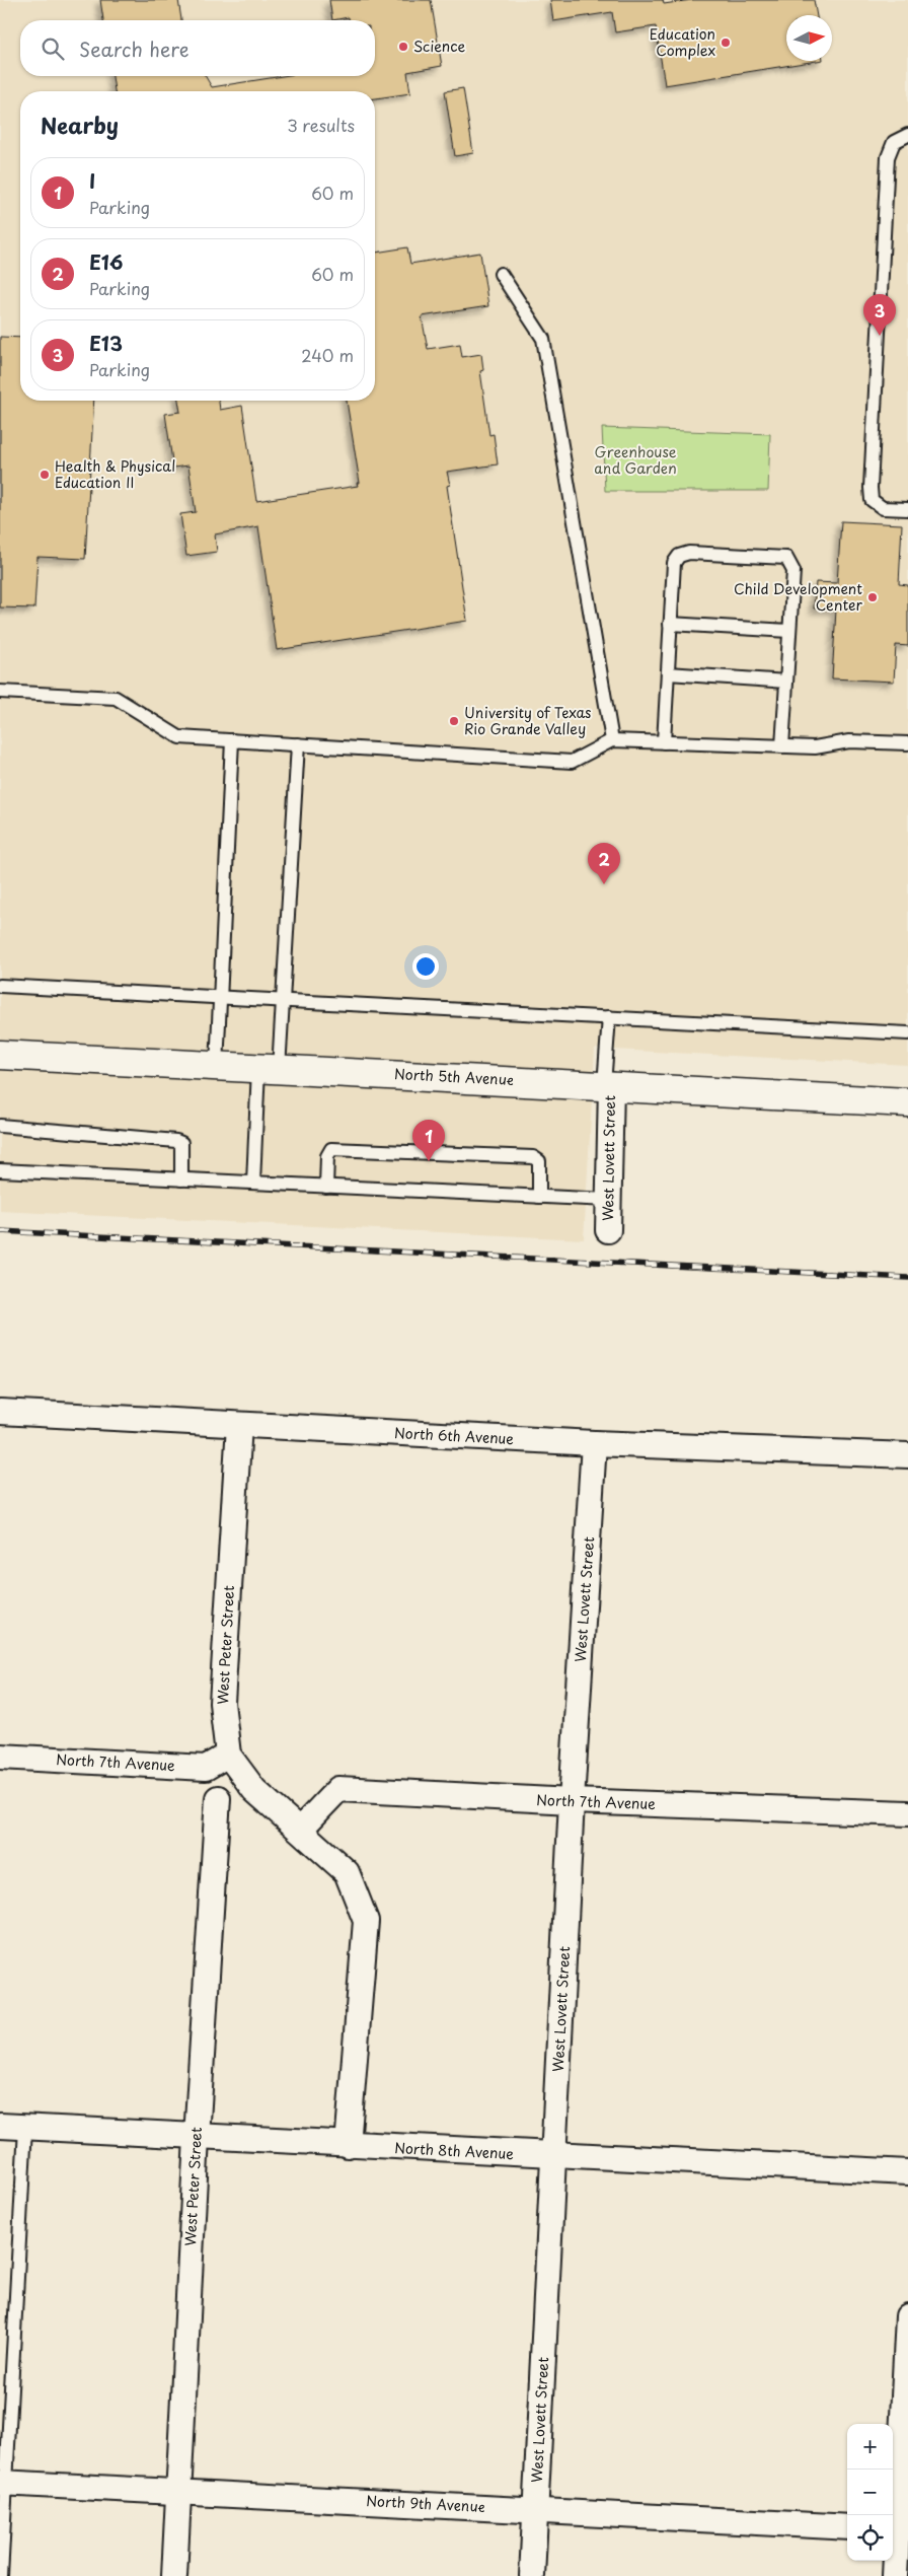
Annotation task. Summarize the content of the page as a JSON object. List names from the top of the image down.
{
  "streets": {
    "street": [
      "North 5th Avenue",
      "West Lovett Street",
      "North 6th Avenue",
      "West Peter Street",
      "North 7th Avenue",
      "North 8th Avenue",
      "North 9th Avenue"
    ]
  },
  "crossings": [
    ["North 5th Avenue", "West Lovett Street"],
    ["West Lovett Street", "North 6th Avenue"],
    ["West Lovett Street", "North 7th Avenue"],
    ["West Lovett Street", "North 8th Avenue"],
    ["West Lovett Street", "North 9th Avenue"],
    ["North 6th Avenue", "West Peter Street"],
    ["West Peter Street", "North 7th Avenue"],
    ["West Peter Street", "North 8th Avenue"],
    ["West Peter Street", "North 9th Avenue"]
  ],
  "parks": ["Greenhouse and Garden"],
  "places": [
    "Education Complex",
    "Science",
    "Health & Physical Education II",
    "Child Development Center",
    "University of Texas Rio Grande Valley"
  ],
  "north": "right",
  "page": {
    "search": "Search here",
    "heading": ["Nearby", "3 results"],
    "list": [
      {
        "mark": "1",
        "name": "I",
        "note": "Parking",
        "value": "60 m"
      },
      {
        "mark": "2",
        "name": "E16",
        "note": "Parking",
        "value": "60 m"
      },
      {
        "mark": "3",
        "name": "E13",
        "note": "Parking",
        "value": "240 m"
      }
    ],
    "pins": ["3", "2", "1"],
    "map_buttons": ["+", "−"]
  }
}
